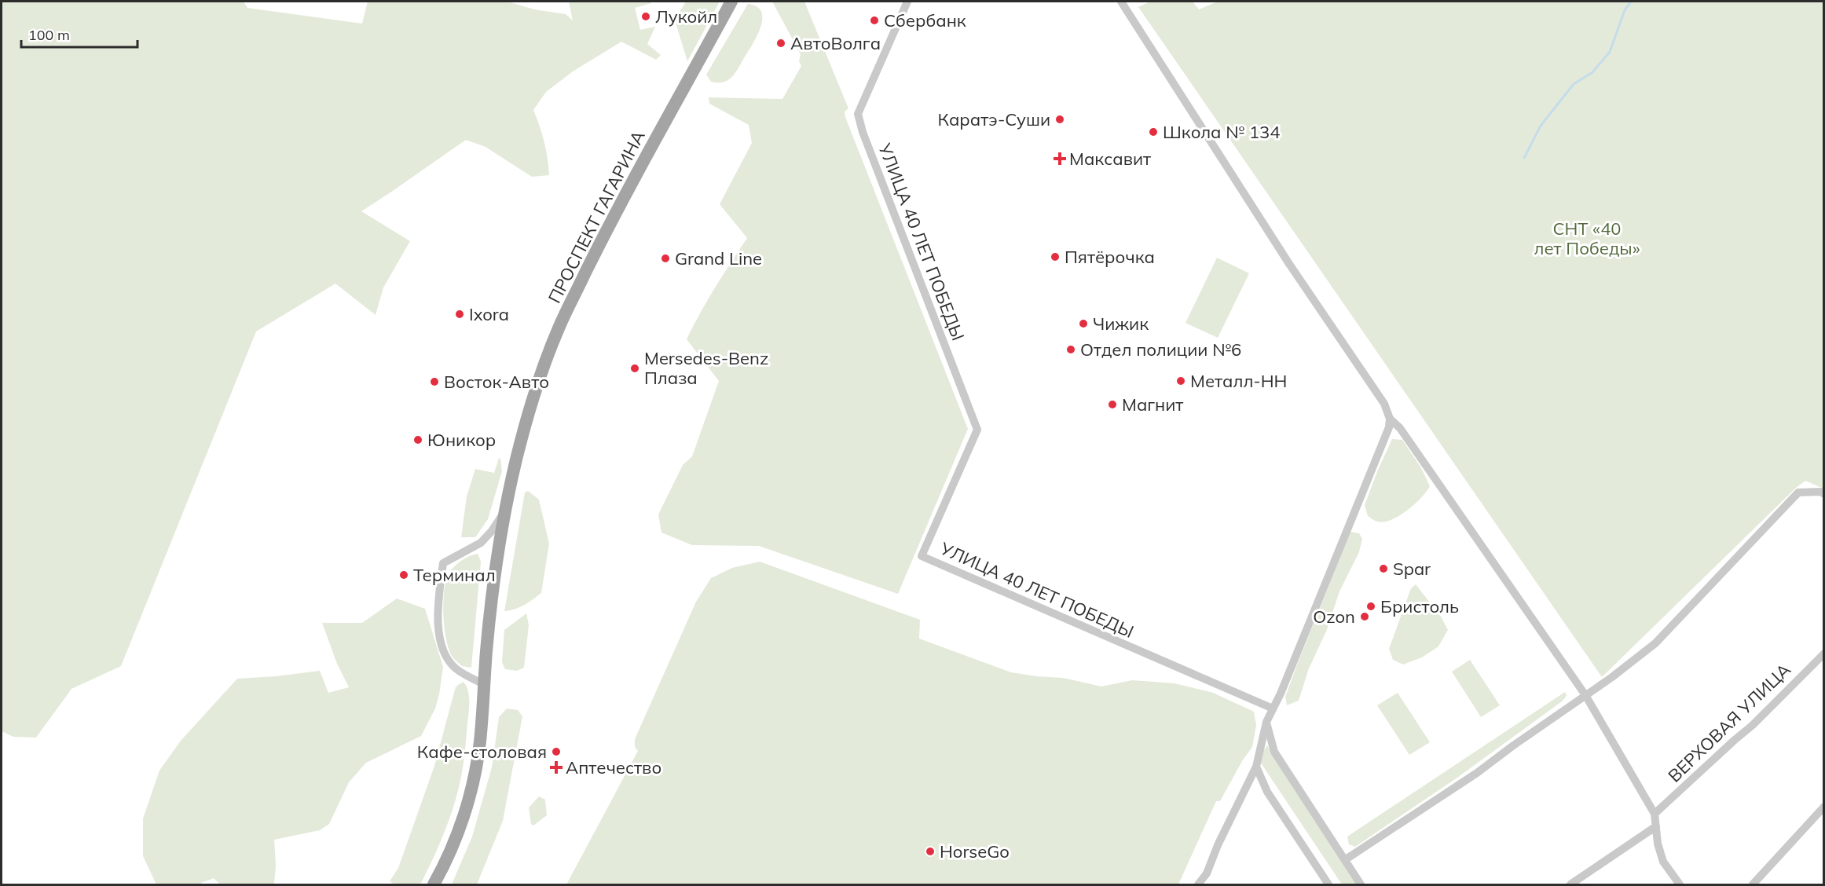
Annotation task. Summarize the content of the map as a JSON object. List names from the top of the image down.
{
  "streets": {
    "main road": ["ПРОСПЕКТ ГАГАРИНА"],
    "street": ["УЛИЦА 40 ЛЕТ ПОБЕДЫ", "ВЕРХОВАЯ УЛИЦА"]
  },
  "parks": ["СНТ «40 лет Победы»"],
  "places": {
    "other": [
      "Лукойл",
      "Сбербанк",
      "АвтоВолга",
      "Каратэ-Суши",
      "Школа № 134",
      "Пятёрочка",
      "Grand Line",
      "Ixora",
      "Чижик",
      "Отдел полиции №6",
      "Mersedes-Benz Плаза",
      "Металл-НН",
      "Восток-Авто",
      "Магнит",
      "Юникор",
      "Spar",
      "Терминал",
      "Бристоль",
      "Ozon",
      "Кафе-столовая",
      "HorseGo"
    ],
    "health": ["Максавит", "Аптечество"]
  },
  "scale_bar": "100 m"
}
